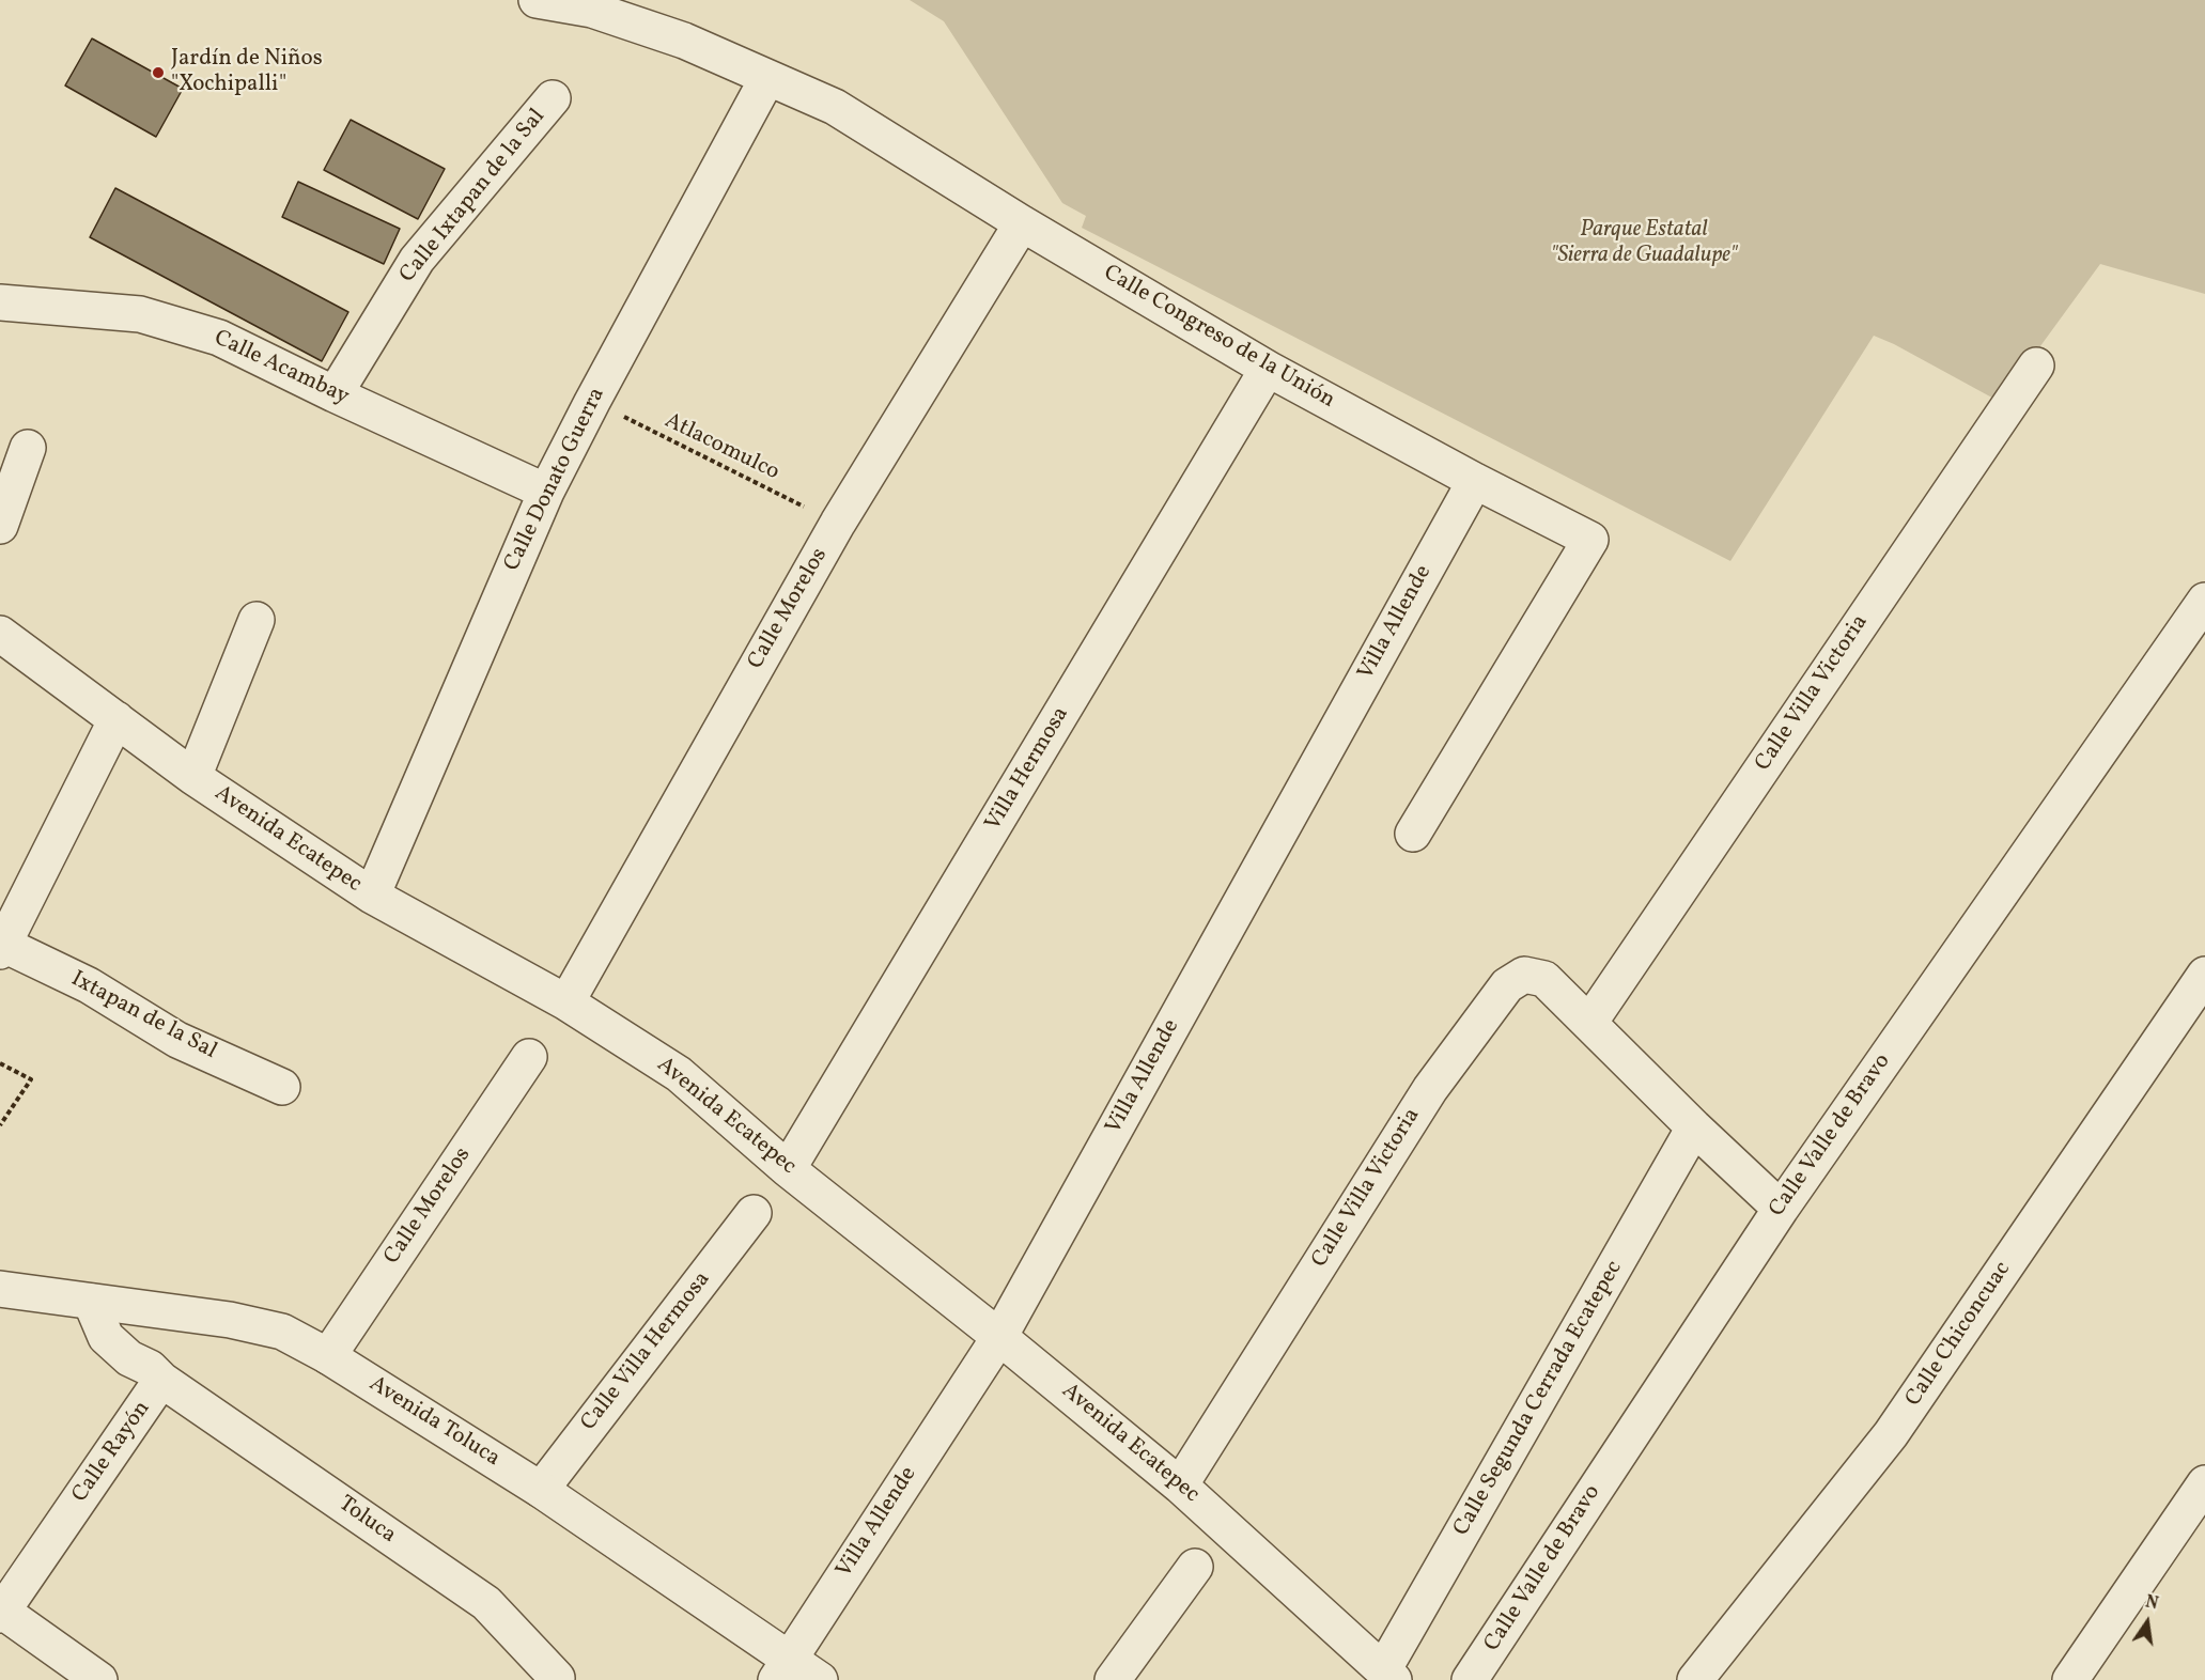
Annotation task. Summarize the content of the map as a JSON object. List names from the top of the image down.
{
  "streets": {
    "street": [
      "Calle Ixtapan de la Sal",
      "Calle Congreso de la Unión",
      "Calle Acambay",
      "Calle Donato Guerra",
      "Calle Morelos",
      "Villa Allende",
      "Calle Villa Victoria",
      "Villa Hermosa",
      "Avenida Ecatepec",
      "Ixtapan de la Sal",
      "Calle Valle de Bravo",
      "Calle Chiconcuac",
      "Calle Villa Hermosa",
      "Calle Segunda Cerrada Ecatepec",
      "Avenida Toluca",
      "Calle Rayón",
      "Toluca"
    ],
    "path": ["Atlacomulco"]
  },
  "crossings": [
    ["Calle Ixtapan de la Sal", "Calle Acambay"],
    ["Calle Congreso de la Unión", "Calle Donato Guerra"],
    ["Calle Congreso de la Unión", "Calle Morelos"],
    ["Calle Congreso de la Unión", "Villa Allende"],
    ["Calle Congreso de la Unión", "Villa Hermosa"],
    ["Calle Acambay", "Calle Donato Guerra"],
    ["Atlacomulco", "Calle Donato Guerra"],
    ["Atlacomulco", "Calle Morelos"],
    ["Calle Donato Guerra", "Avenida Ecatepec"],
    ["Calle Morelos", "Avenida Ecatepec"],
    ["Calle Morelos", "Avenida Toluca"],
    ["Villa Allende", "Avenida Ecatepec"],
    ["Villa Allende", "Avenida Toluca"],
    ["Calle Villa Victoria", "Avenida Ecatepec"],
    ["Calle Villa Victoria", "Calle Valle de Bravo"],
    ["Calle Villa Victoria", "Calle Segunda Cerrada Ecatepec"],
    ["Villa Hermosa", "Avenida Ecatepec"],
    ["Avenida Ecatepec", "Calle Segunda Cerrada Ecatepec"],
    ["Calle Villa Hermosa", "Avenida Toluca"],
    ["Avenida Toluca", "Calle Rayón"],
    ["Calle Rayón", "Toluca"]
  ],
  "parks": ["Parque Estatal \"Sierra de Guadalupe\""],
  "places": ["Jardín de Niños \"Xochipalli\""],
  "north": "top"
}
